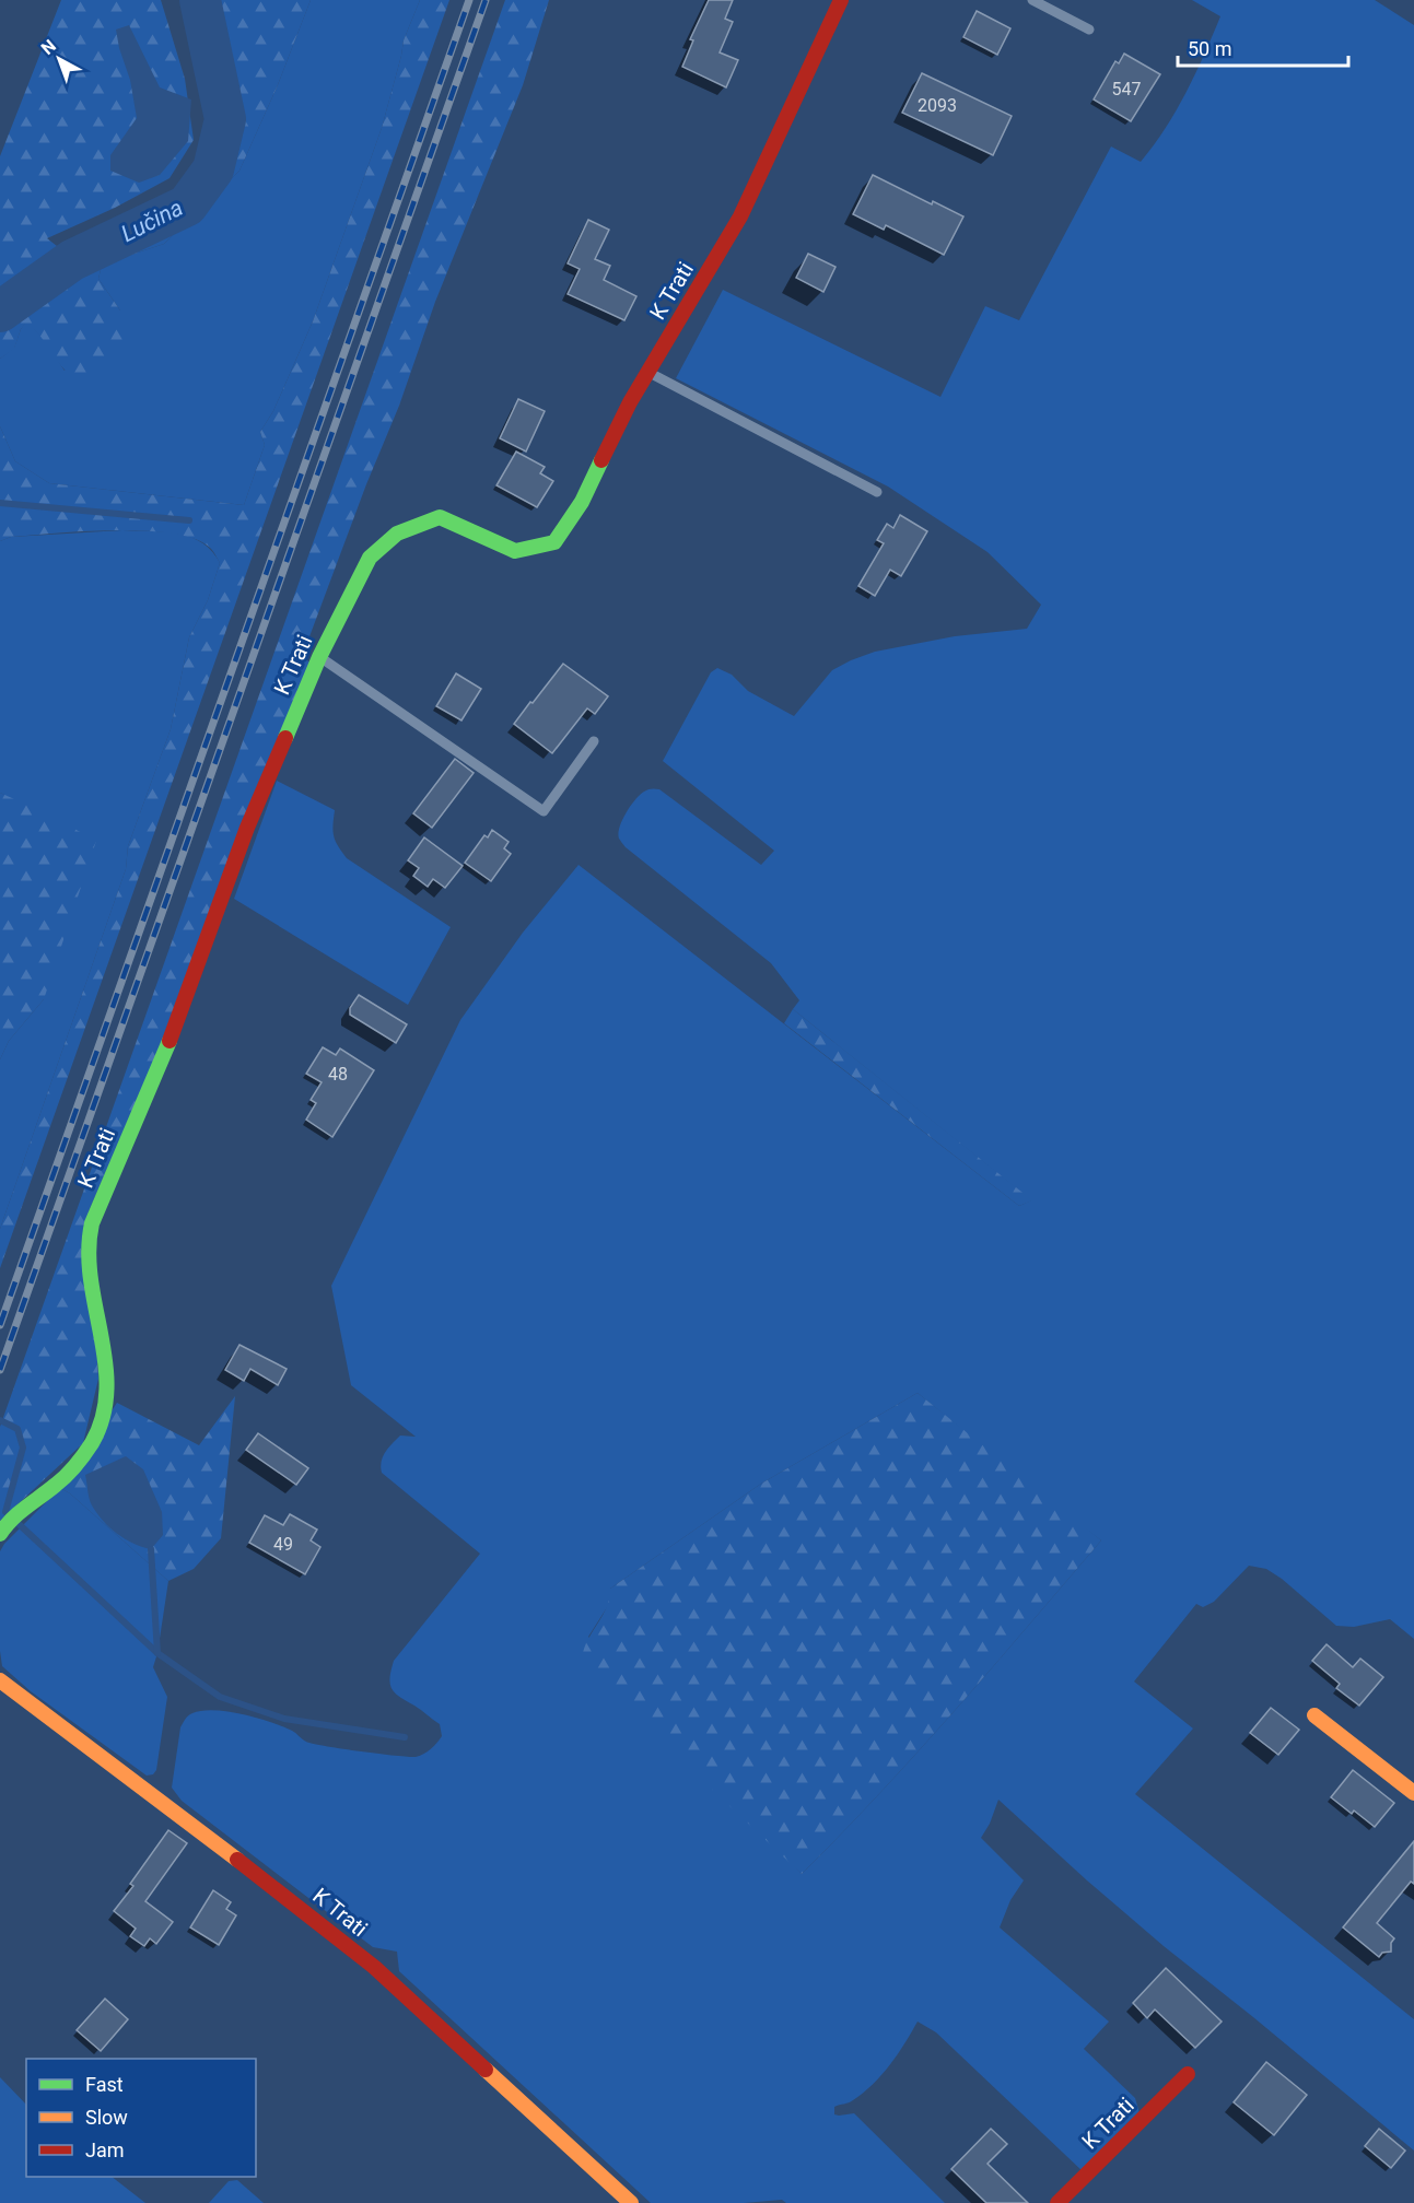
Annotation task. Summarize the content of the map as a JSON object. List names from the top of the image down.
{
  "streets": {
    "street": ["K Trati"]
  },
  "water": ["Lučina"],
  "house_numbers": [
    "547",
    "2093",
    "48",
    "49"
  ],
  "legend": ["Fast", "Slow", "Jam"],
  "scale_bar": "50 m",
  "north": "top left"
}
